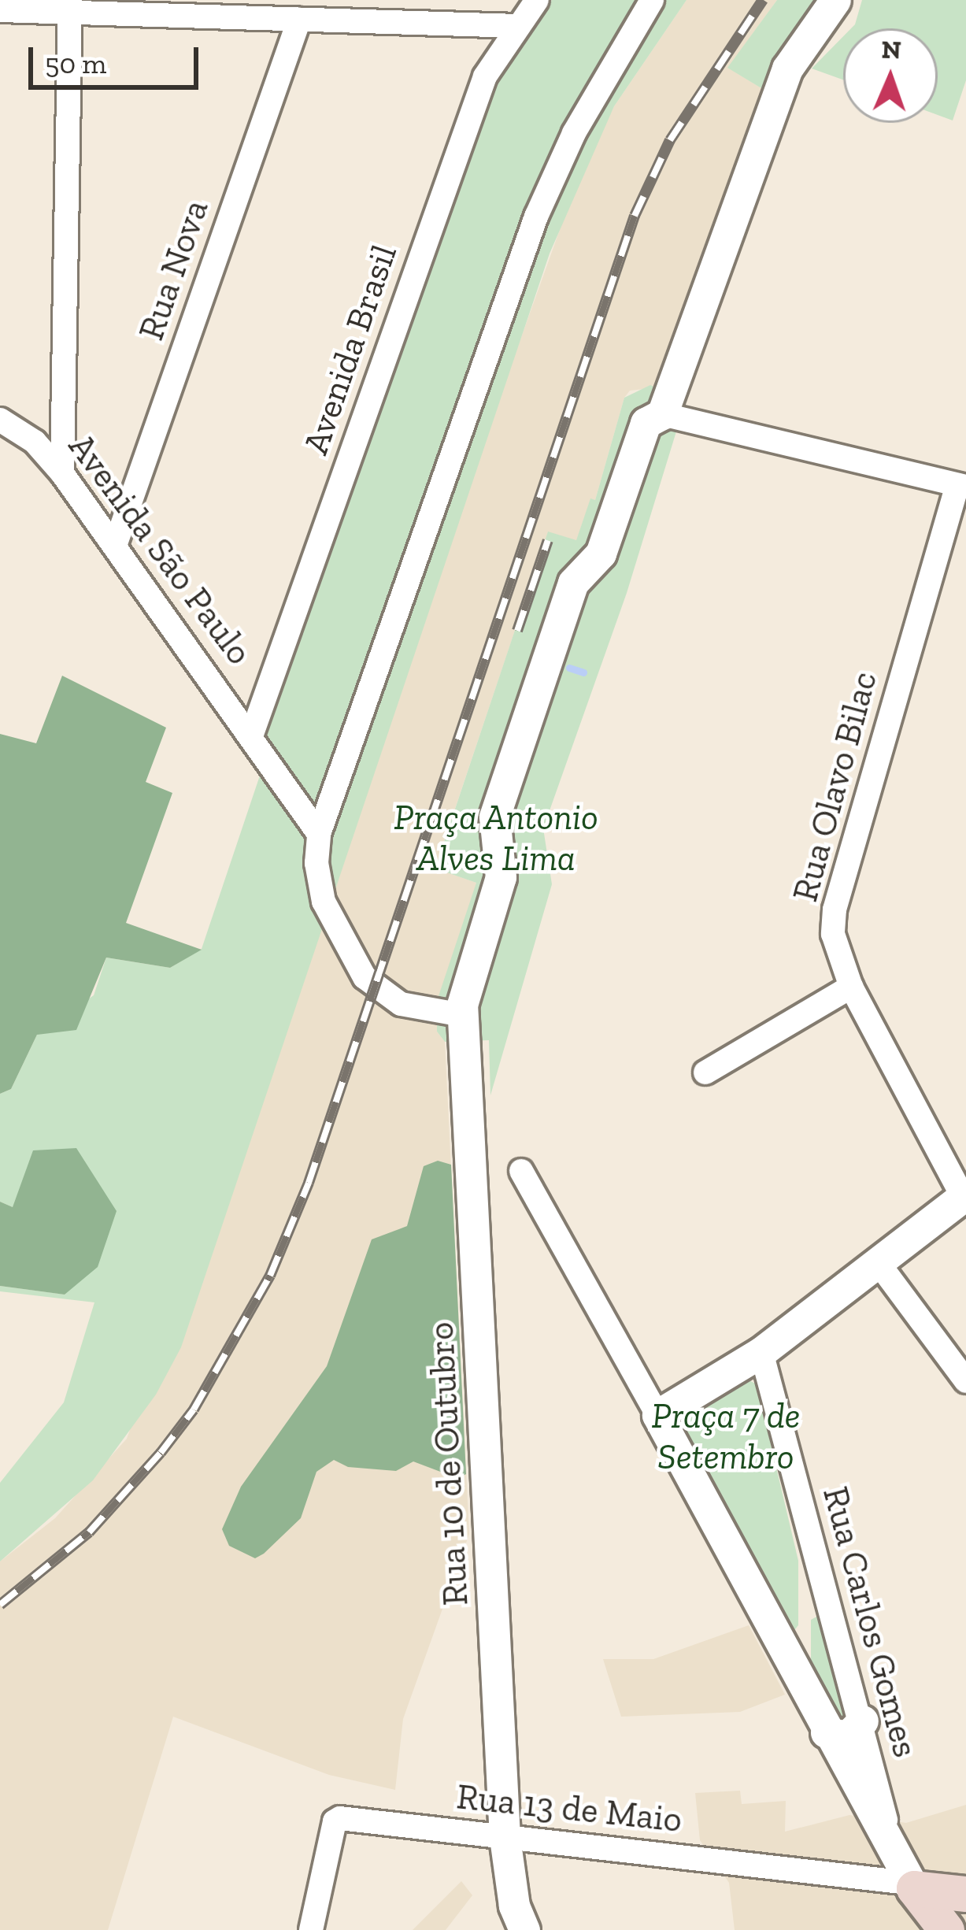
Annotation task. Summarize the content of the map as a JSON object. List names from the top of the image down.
{
  "streets": {
    "street": [
      "Rua Nova",
      "Avenida Brasil",
      "Avenida São Paulo",
      "Rua Olavo Bilac",
      "Rua 10 de Outubro",
      "Rua Carlos Gomes",
      "Rua 13 de Maio"
    ]
  },
  "crossings": [
    ["Rua Nova", "Avenida São Paulo"],
    ["Avenida Brasil", "Avenida São Paulo"],
    ["Rua 10 de Outubro", "Rua 13 de Maio"],
    ["Rua Carlos Gomes", "Rua 13 de Maio"]
  ],
  "parks": ["Praça Antonio Alves Lima", "Praça 7 de Setembro"],
  "scale_bar": "50 m",
  "north": "top"
}
